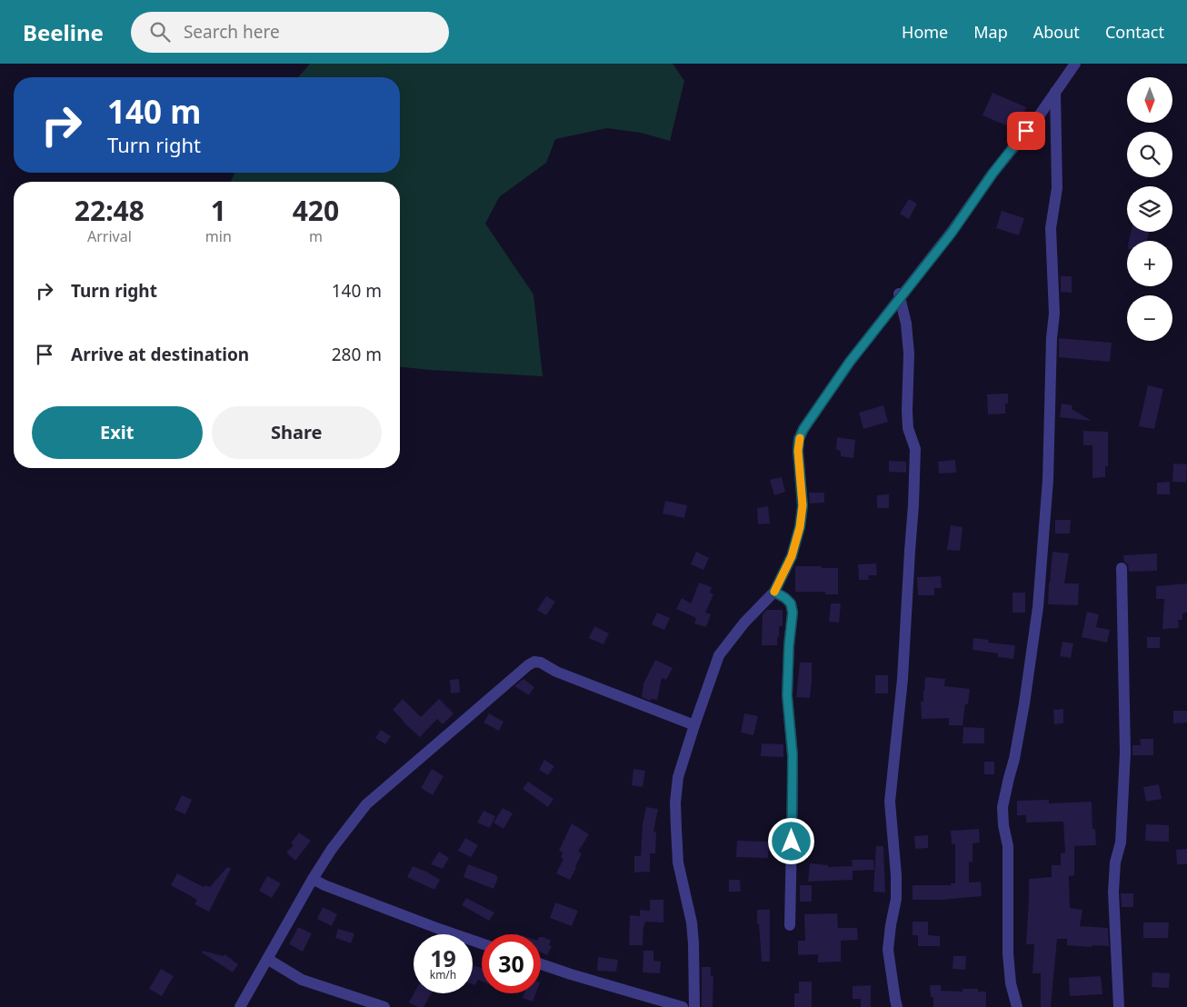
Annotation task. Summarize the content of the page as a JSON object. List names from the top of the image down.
{
  "north": "bottom",
  "page": {
    "header": "Beeline",
    "search": "Search here",
    "nav": [
      "Home",
      "Map",
      "About",
      "Contact"
    ],
    "map_buttons": ["+", "−"],
    "turn": ["140 m", "Turn right"],
    "eta": [
      "22:48",
      "Arrival",
      "1",
      "min",
      "420",
      "m"
    ],
    "list": [
      {
        "name": "Turn right",
        "value": "140 m"
      },
      {
        "name": "Arrive at destination",
        "value": "280 m"
      }
    ],
    "buttons": ["Exit", "Share"],
    "speed": "19 km/h",
    "limit": "30"
  }
}
